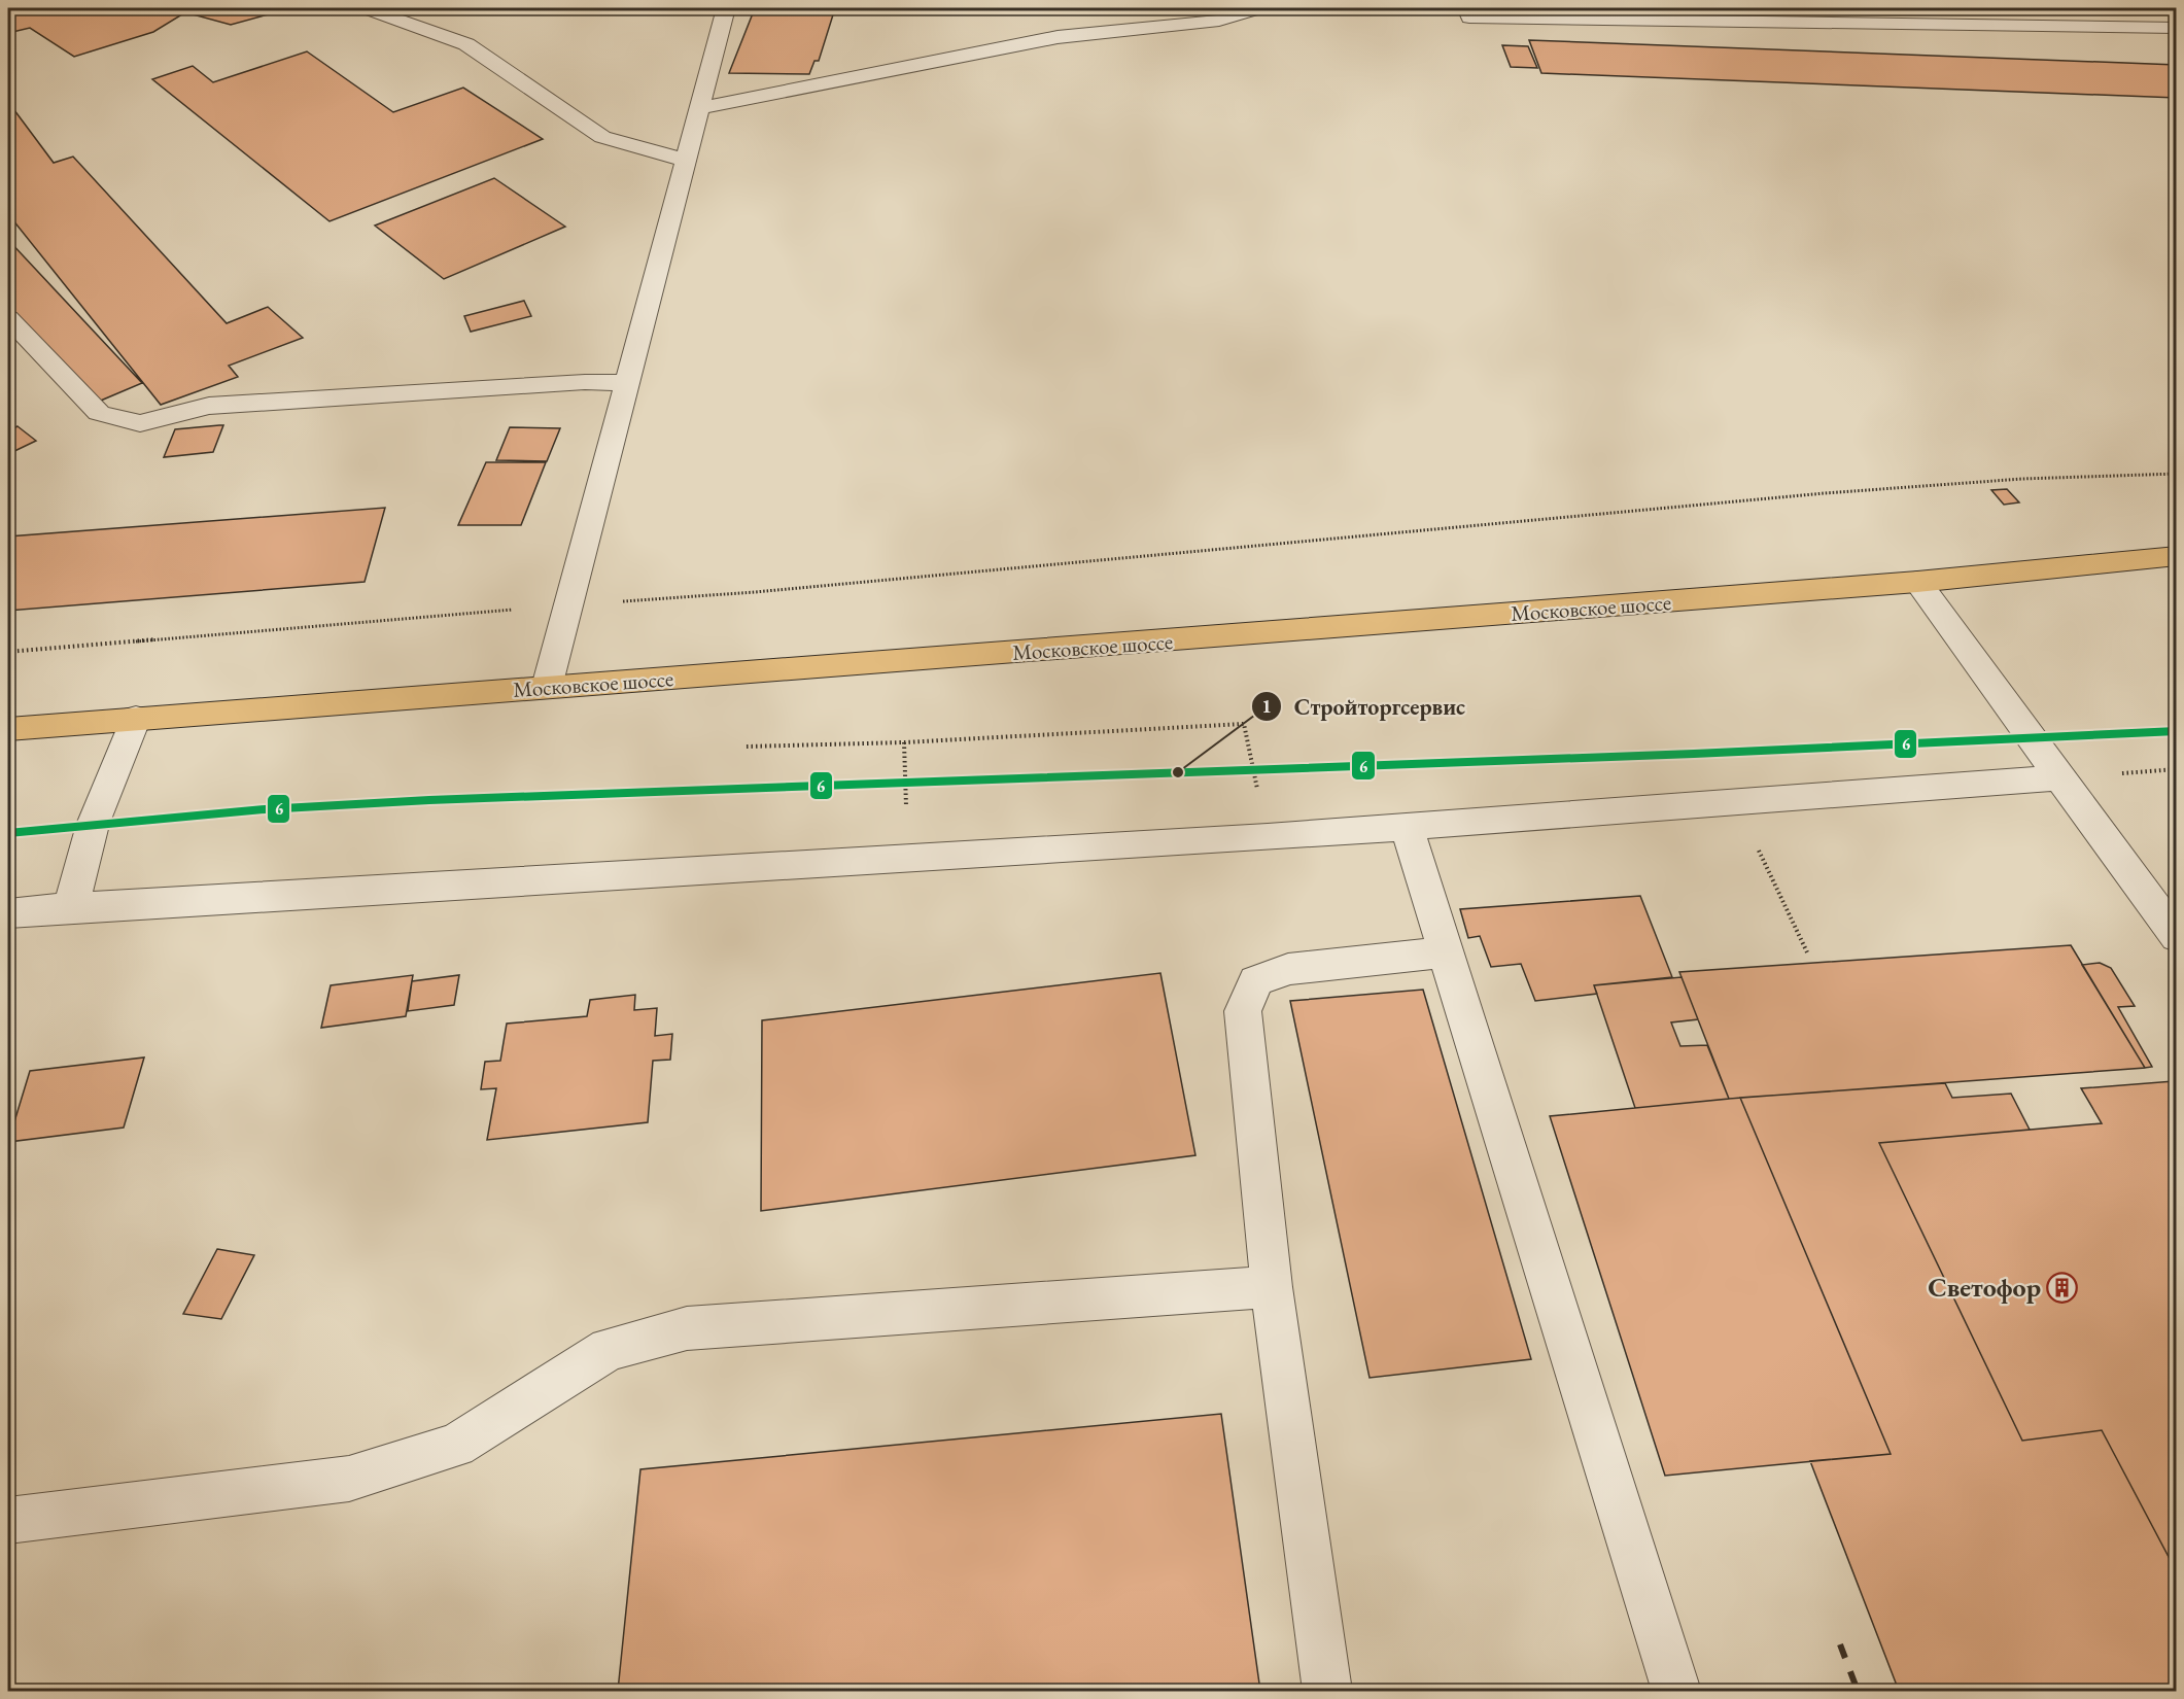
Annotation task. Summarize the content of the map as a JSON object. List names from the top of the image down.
{
  "streets": {
    "main road": ["Московское шоссе"]
  },
  "places": {
    "other": ["Стройторгсервис"],
    "building": ["Светофор"]
  },
  "lines": ["transit line 6"]
}
